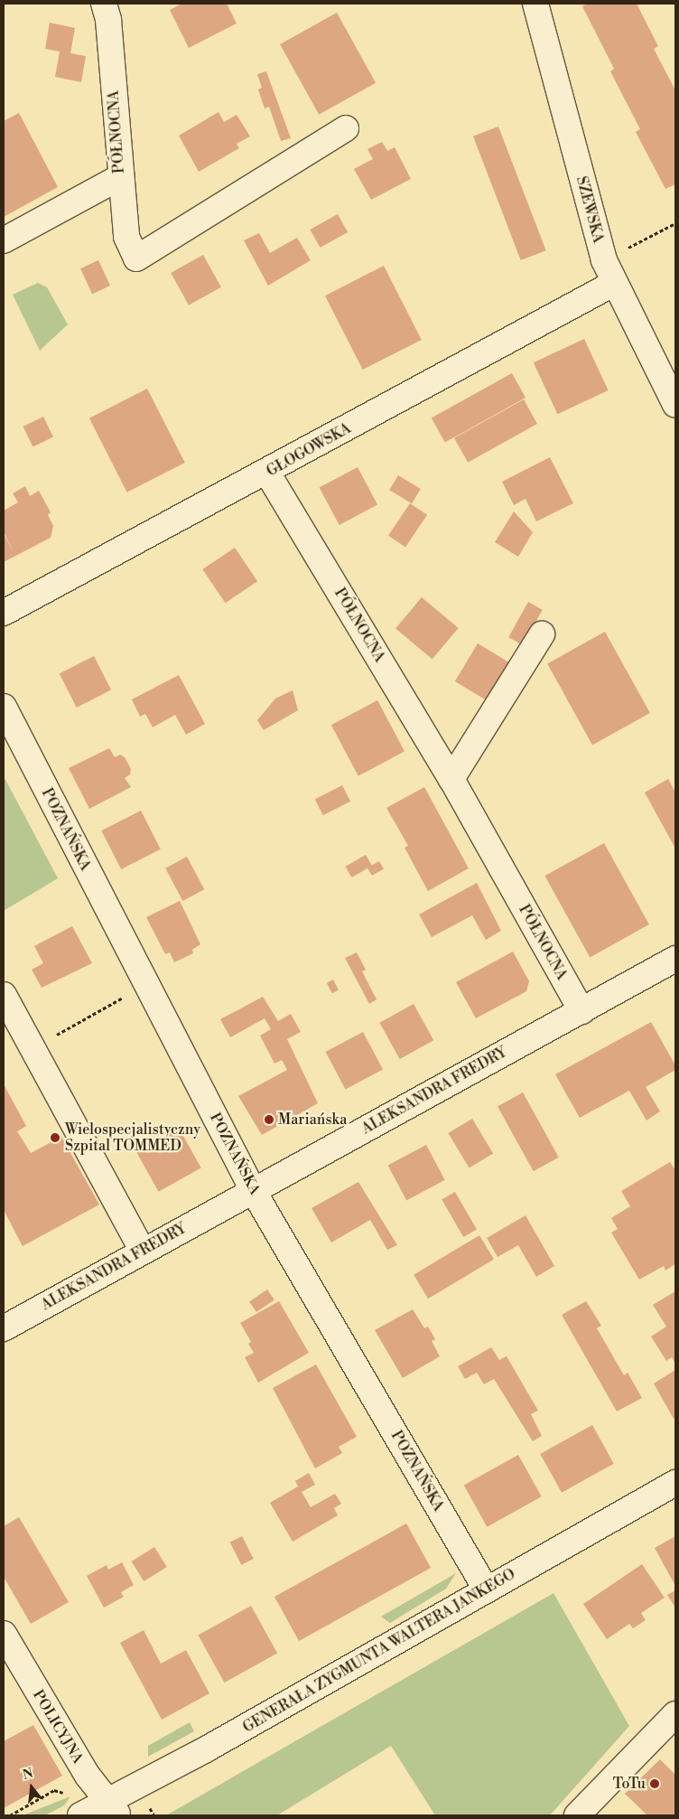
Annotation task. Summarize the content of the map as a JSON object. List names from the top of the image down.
{
  "streets": {
    "street": [
      "PÓŁNOCNA",
      "SZEWSKA",
      "GŁOGOWSKA",
      "POZNAŃSKA",
      "ALEKSANDRA FREDRY",
      "GENERAŁA ZYGMUNTA WALTERA JANKEGO",
      "POLICYJNA"
    ]
  },
  "crossings": [
    ["PÓŁNOCNA", "GŁOGOWSKA"],
    ["PÓŁNOCNA", "ALEKSANDRA FREDRY"],
    ["SZEWSKA", "GŁOGOWSKA"],
    ["POZNAŃSKA", "ALEKSANDRA FREDRY"],
    ["POZNAŃSKA", "GENERAŁA ZYGMUNTA WALTERA JANKEGO"],
    ["GENERAŁA ZYGMUNTA WALTERA JANKEGO", "POLICYJNA"]
  ],
  "places": ["Mariańska", "Wielospecjalistyczny Szpital TOMMED", "ToTu"],
  "north": "top"
}
